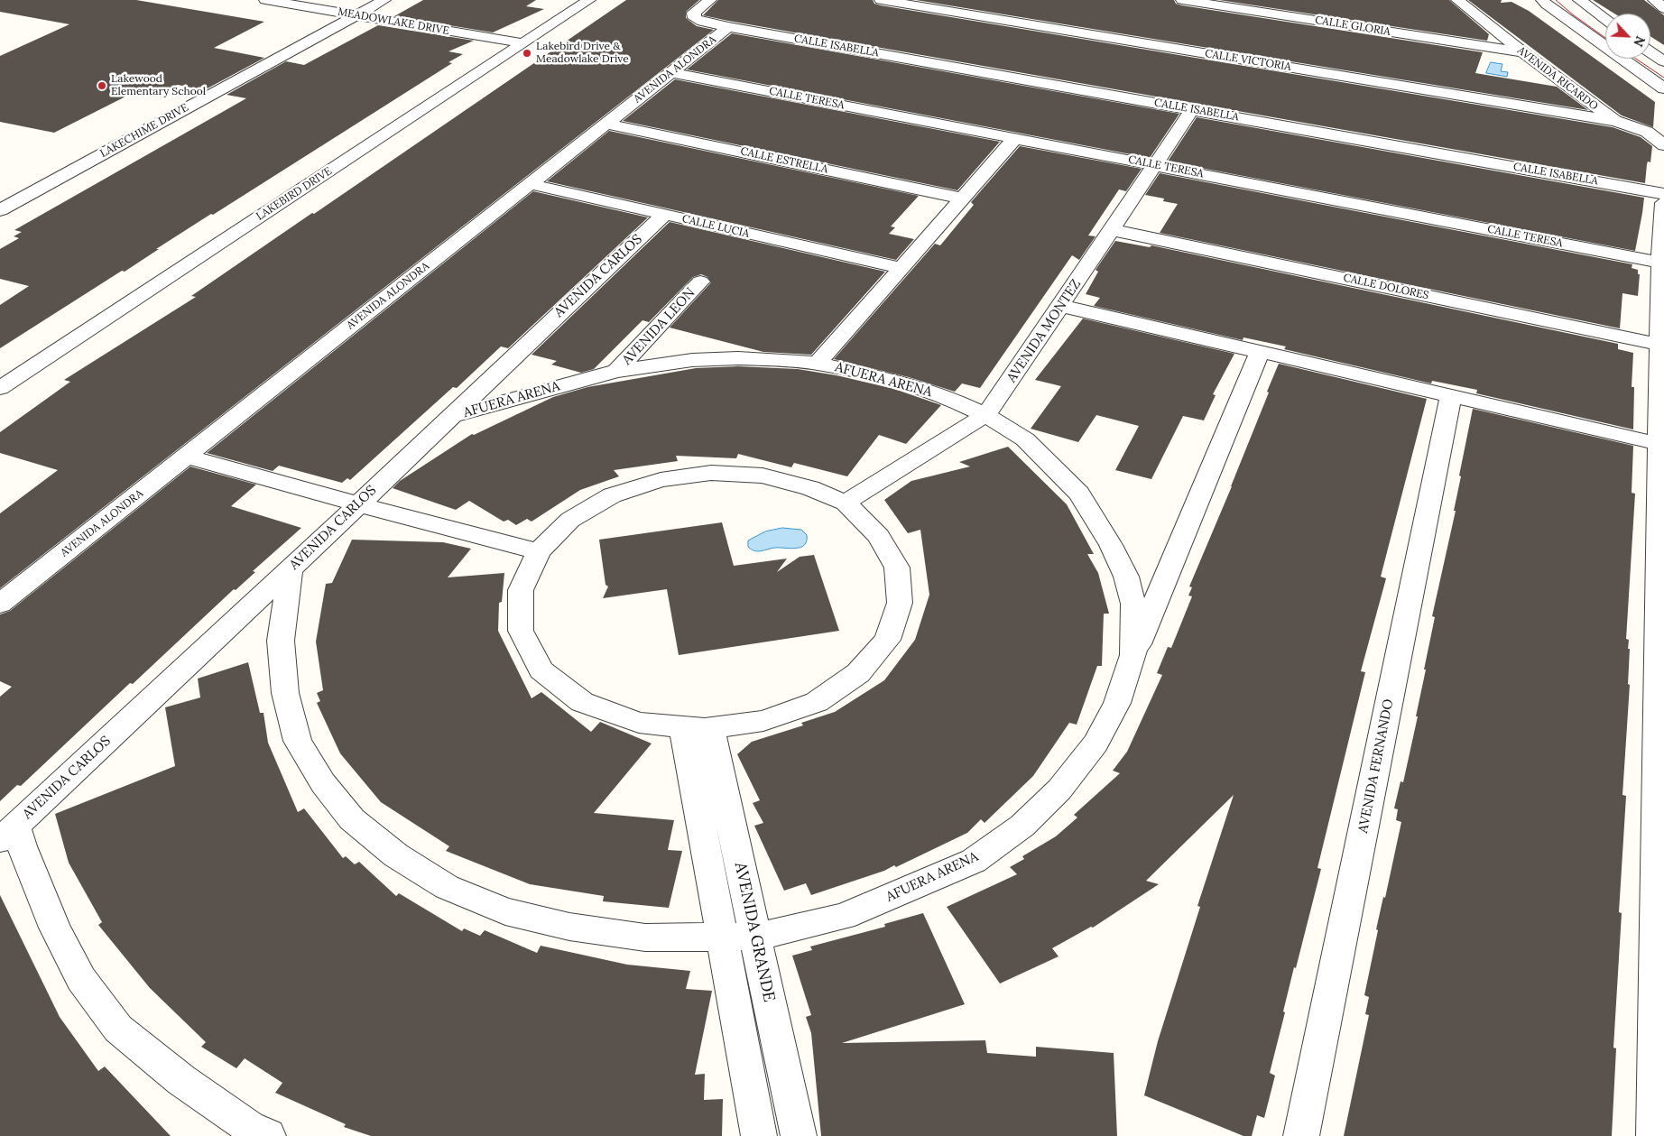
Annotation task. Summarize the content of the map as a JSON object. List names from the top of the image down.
{
  "streets": {
    "street": [
      "MEADOWLAKE DRIVE",
      "CALLE GLORIA",
      "CALLE ISABELLA",
      "CALLE VICTORIA",
      "AVENIDA ALONDRA",
      "AVENIDA RICARDO",
      "CALLE TERESA",
      "LAKECHIME DRIVE",
      "CALLE ESTRELLA",
      "LAKEBIRD DRIVE",
      "CALLE LUCIA",
      "AVENIDA CARLOS",
      "CALLE DOLORES",
      "AVENIDA LEON",
      "AVENIDA MONTEZ",
      "AFUERA ARENA",
      "AVENIDA FERNANDO",
      "AVENIDA GRANDE"
    ]
  },
  "crossings": [
    ["MEADOWLAKE DRIVE", "LAKECHIME DRIVE"],
    ["MEADOWLAKE DRIVE", "LAKEBIRD DRIVE"],
    ["CALLE GLORIA", "AVENIDA RICARDO"],
    ["CALLE ISABELLA", "AVENIDA ALONDRA"],
    ["CALLE ISABELLA", "AVENIDA MONTEZ"],
    ["CALLE VICTORIA", "AVENIDA RICARDO"],
    ["AVENIDA ALONDRA", "CALLE TERESA"],
    ["AVENIDA ALONDRA", "CALLE ESTRELLA"],
    ["AVENIDA ALONDRA", "CALLE LUCIA"],
    ["CALLE TERESA", "AVENIDA MONTEZ"],
    ["CALLE LUCIA", "AVENIDA CARLOS"],
    ["AVENIDA CARLOS", "AFUERA ARENA"],
    ["CALLE DOLORES", "AVENIDA MONTEZ"],
    ["AVENIDA LEON", "AFUERA ARENA"],
    ["AVENIDA MONTEZ", "AFUERA ARENA"],
    ["AFUERA ARENA", "AVENIDA GRANDE"]
  ],
  "places": ["Lakebird Drive & Meadowlake Drive", "Lakewood Elementary School"],
  "north": "bottom right"
}
